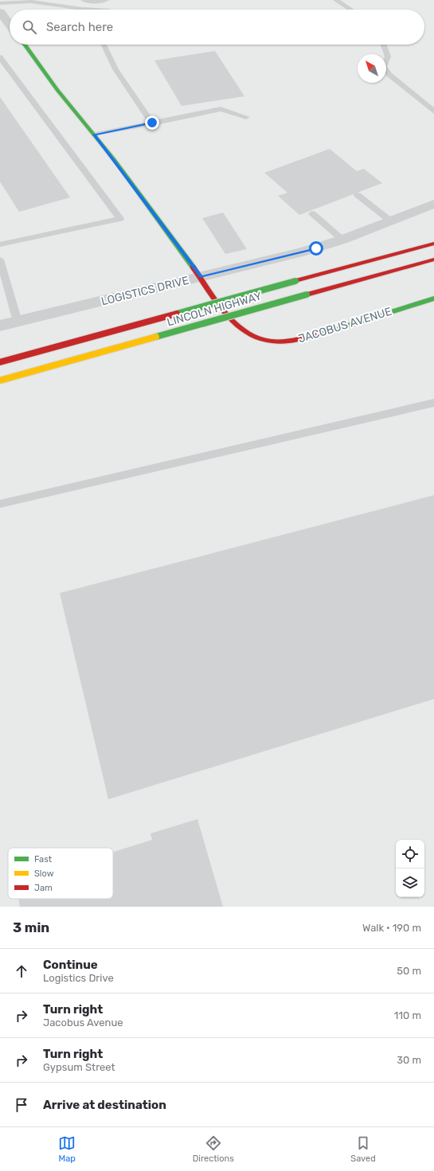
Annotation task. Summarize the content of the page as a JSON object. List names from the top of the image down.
{
  "streets": {
    "main road": ["LINCOLN HIGHWAY", "JACOBUS AVENUE"],
    "street": ["LOGISTICS DRIVE"]
  },
  "crossings": [
    ["LOGISTICS DRIVE", "JACOBUS AVENUE"]
  ],
  "legend": ["Fast", "Slow", "Jam"],
  "north": "top left",
  "page": {
    "search": "Search here",
    "heading": ["3 min", "Walk · 190 m"],
    "list": [
      ["Continue", "Logistics Drive", "50 m"],
      ["Turn right", "Jacobus Avenue", "110 m"],
      ["Turn right", "Gypsum Street", "30 m"],
      "Arrive at destination"
    ],
    "nav": ["Map", "Directions", "Saved"]
  }
}
